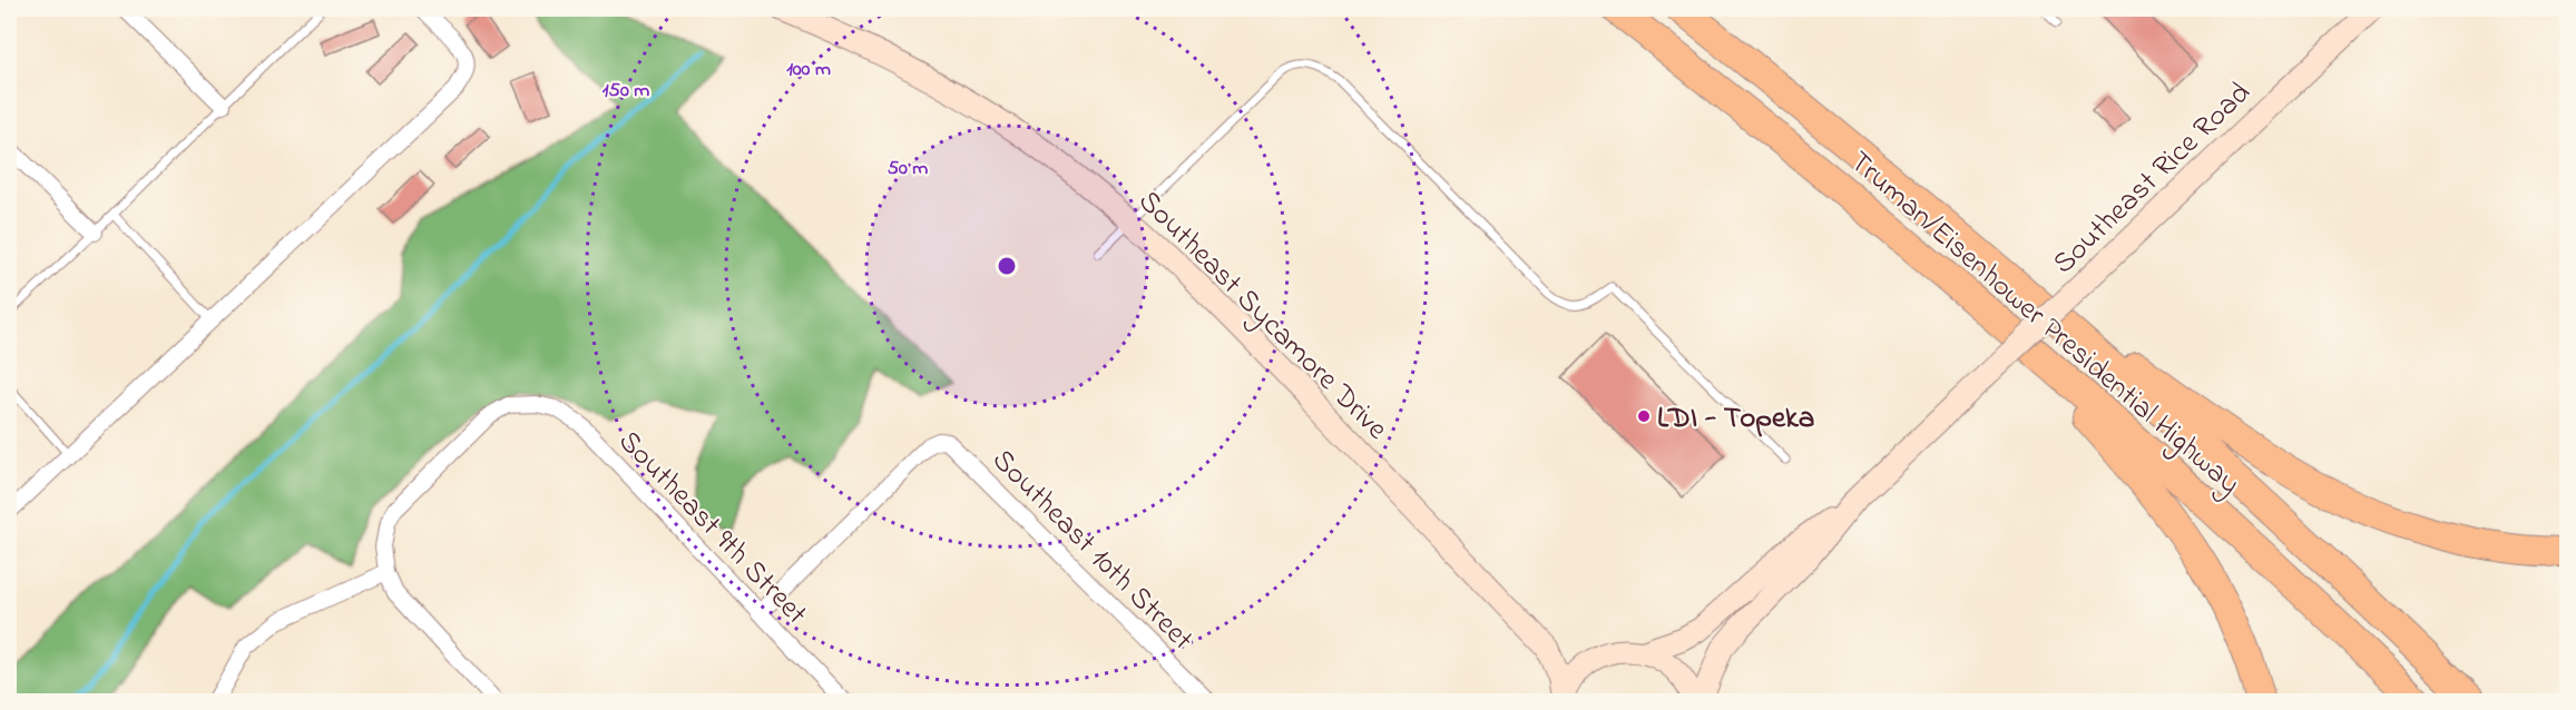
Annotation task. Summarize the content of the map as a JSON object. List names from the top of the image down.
{
  "streets": {
    "highway": ["Truman/Eisenhower Presidential Highway"],
    "street": [
      "Southeast Rice Road",
      "Southeast Sycamore Drive",
      "Southeast 9th Street",
      "Southeast 10th Street"
    ]
  },
  "crossings": [
    ["Southeast 9th Street", "Southeast 10th Street"]
  ],
  "places": ["LDI - Topeka"],
  "rings": ["100 m", "150 m", "50 m"]
}
